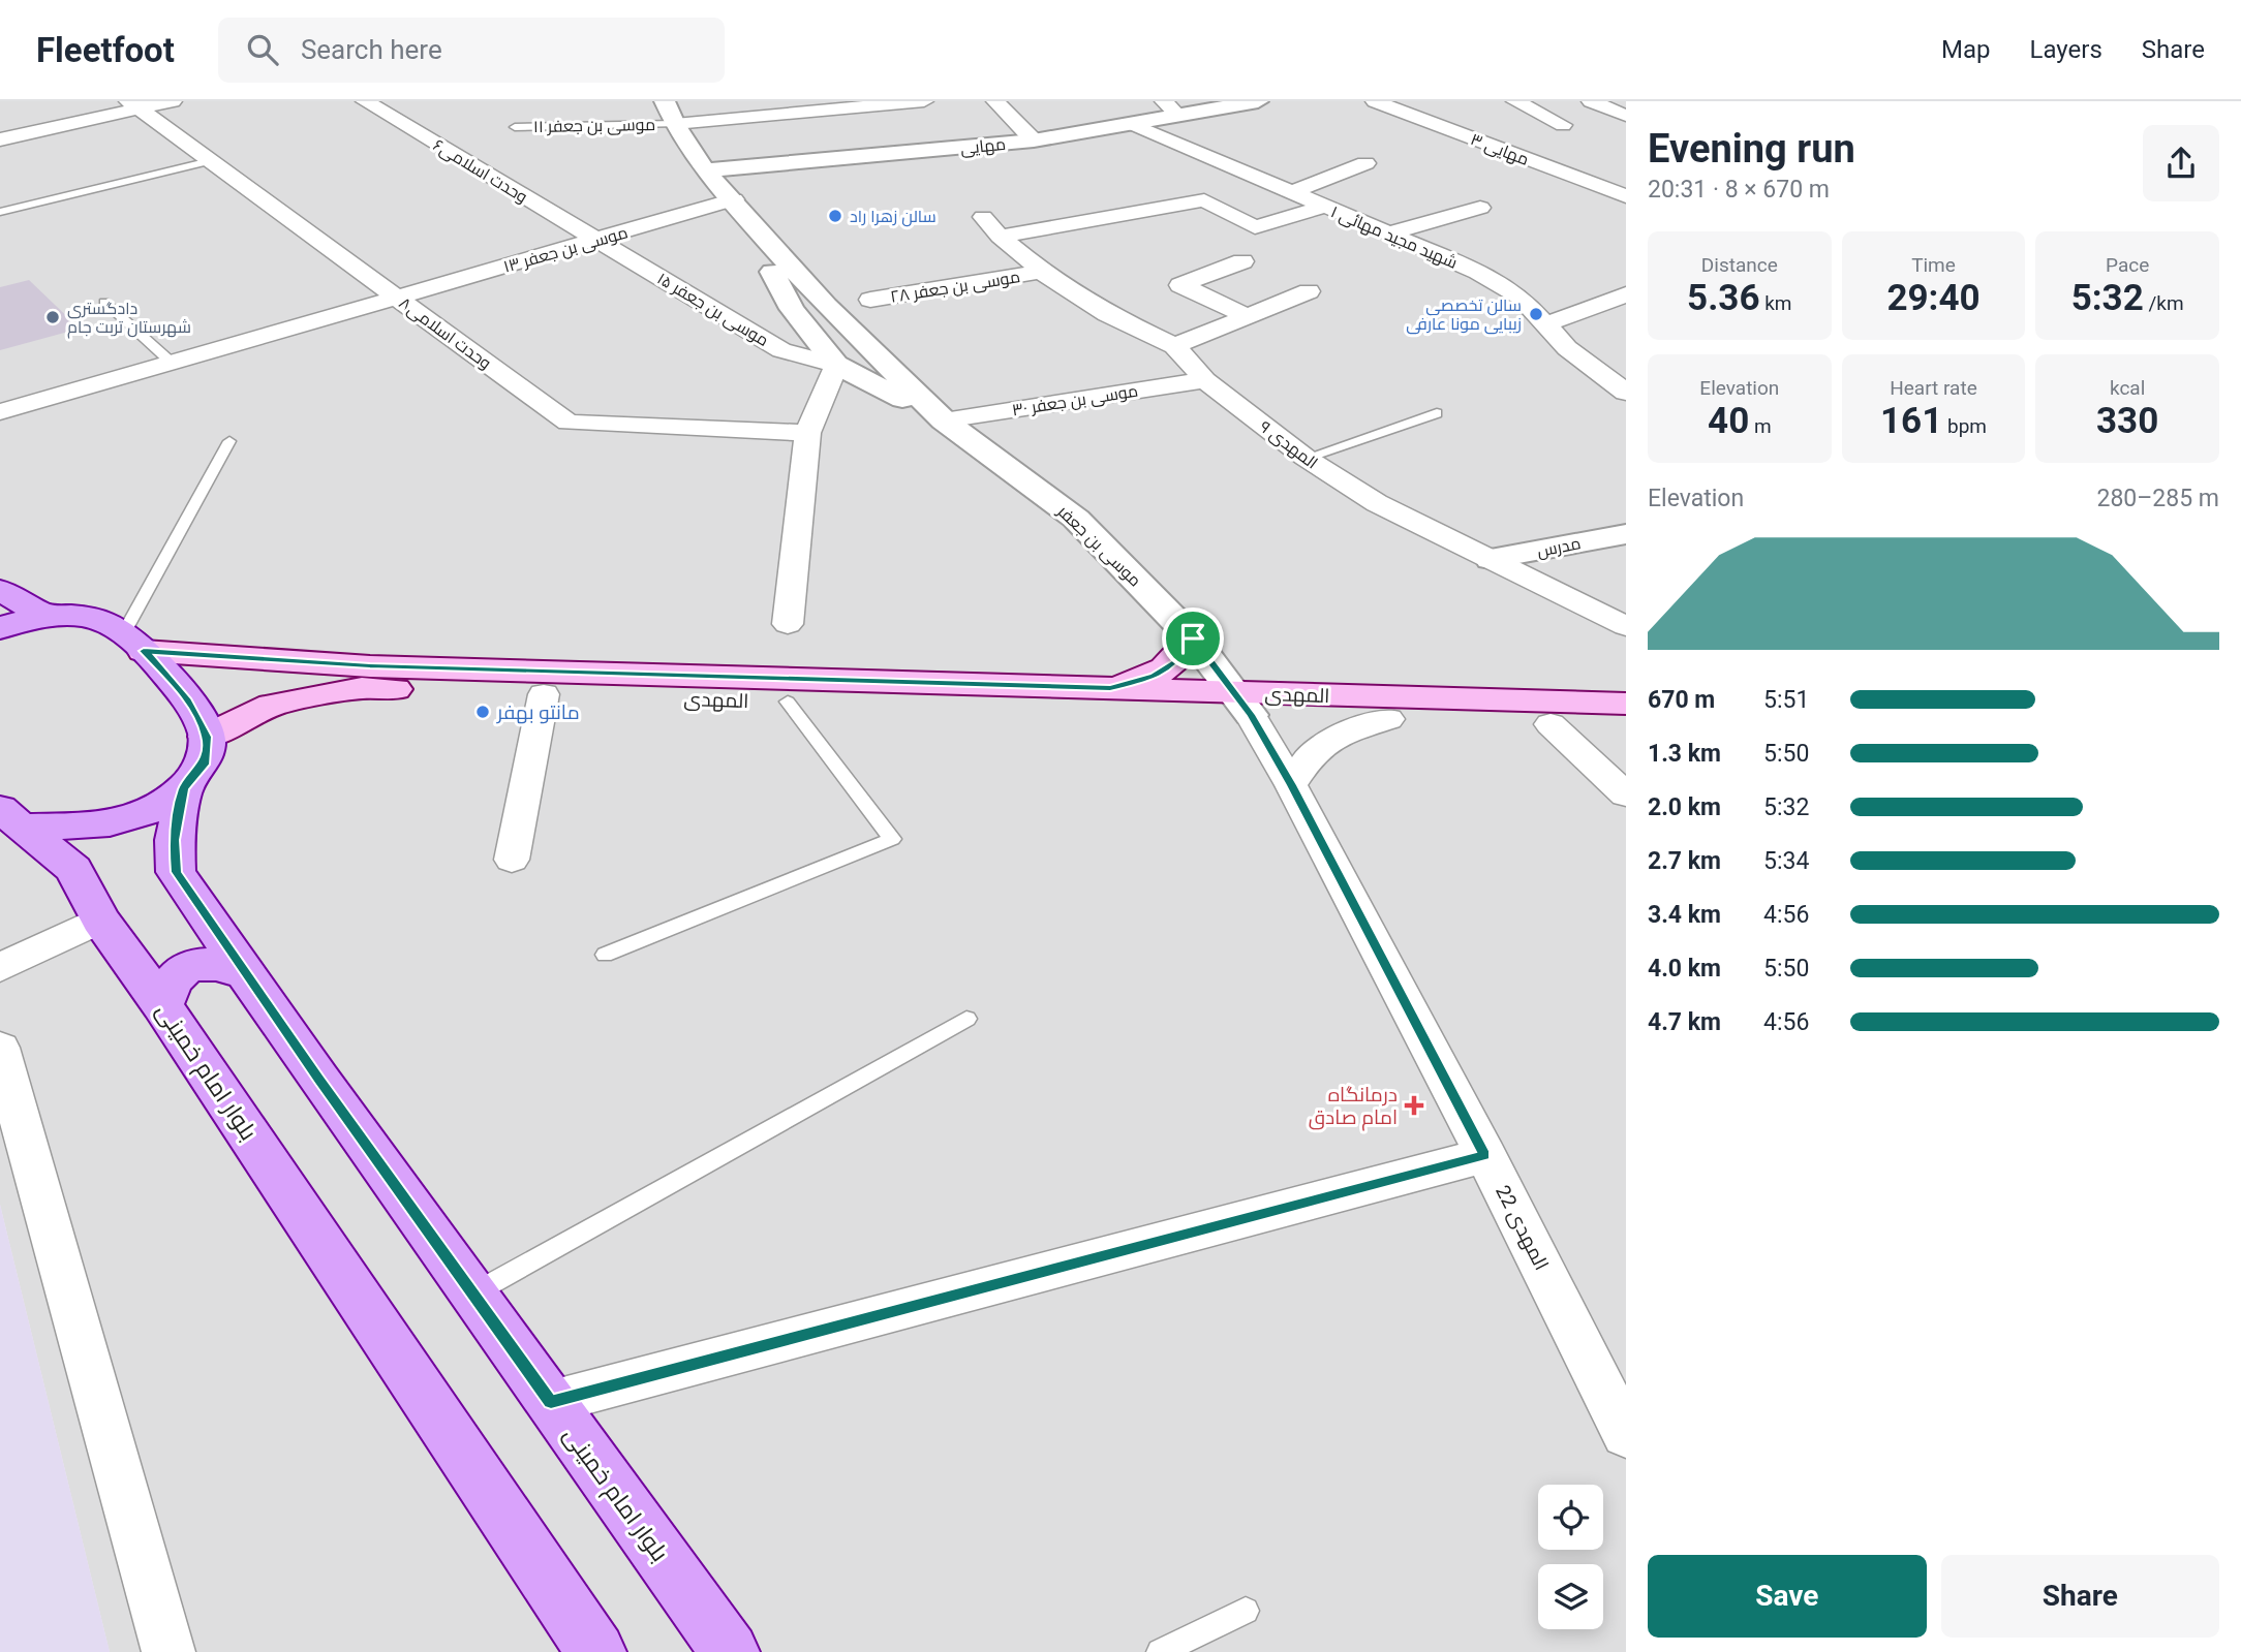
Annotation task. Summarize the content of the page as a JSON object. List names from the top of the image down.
{
  "streets": {
    "main road": ["المهدی", "بلوار امام خمینی"],
    "street": [
      "مهایی",
      "مهایی ۳",
      "وحدت اسلامی۶",
      "شهید مجید مهائی ۱",
      "موسی بن جعفر ۱۳",
      "موسی بن جعفر ۲۸",
      "موسی بن جعفر ۱۵",
      "وحدت اسلامی۸",
      "موسی بن جعفر ۳۰",
      "المهدی ۹",
      "موسی بن جعفر",
      "مدرس",
      "المهدی 22"
    ],
    "lane": ["موسی بن جعفر ۱۱"]
  },
  "crossings": [
    ["موسی بن جعفر ۱۱", "موسی بن جعفر"],
    ["مهایی", "شهید مجید مهائی ۱"],
    ["مهایی", "موسی بن جعفر"],
    ["وحدت اسلامی۶", "موسی بن جعفر ۱۳"],
    ["وحدت اسلامی۶", "موسی بن جعفر ۱۵"],
    ["شهید مجید مهائی ۱", "المهدی ۹"],
    ["موسی بن جعفر ۱۳", "موسی بن جعفر ۱۵"],
    ["موسی بن جعفر ۱۳", "وحدت اسلامی۸"],
    ["موسی بن جعفر ۱۳", "موسی بن جعفر"],
    ["موسی بن جعفر ۲۸", "المهدی ۹"],
    ["موسی بن جعفر ۱۵", "موسی بن جعفر"],
    ["موسی بن جعفر ۳۰", "المهدی ۹"],
    ["موسی بن جعفر ۳۰", "موسی بن جعفر"],
    ["المهدی ۹", "مدرس"],
    ["موسی بن جعفر", "المهدی"],
    ["موسی بن جعفر", "المهدی 22"],
    ["المهدی", "المهدی 22"]
  ],
  "places": {
    "other": [
      "سالن زهرا راد",
      "سالن تخصصی زیبایی مونا عارفی",
      "دادگستری شهرستان تربت جام",
      "مانتو بهفر"
    ],
    "health": ["درمانگاه امام صادق"]
  },
  "page": {
    "header": "Fleetfoot",
    "search": "Search here",
    "nav": ["Map", "Layers", "Share"],
    "heading": ["Evening run", "20:31 · 8 × 670 m"],
    "stats": [
      ["Distance", "5.36 km"],
      ["Time", "29:40"],
      ["Pace", "5:32 /km"],
      ["Elevation", "40 m"],
      ["Heart rate", "161 bpm"],
      ["kcal", "330"]
    ],
    "chart": ["Elevation", "280–285 m"],
    "list": [
      {
        "name": "670 m",
        "note": "5:51"
      },
      {
        "name": "1.3 km",
        "note": "5:50"
      },
      {
        "name": "2.0 km",
        "note": "5:32"
      },
      {
        "name": "2.7 km",
        "note": "5:34"
      },
      {
        "name": "3.4 km",
        "note": "4:56"
      },
      {
        "name": "4.0 km",
        "note": "5:50"
      },
      {
        "name": "4.7 km",
        "note": "4:56"
      }
    ],
    "buttons": ["Save", "Share"]
  }
}
